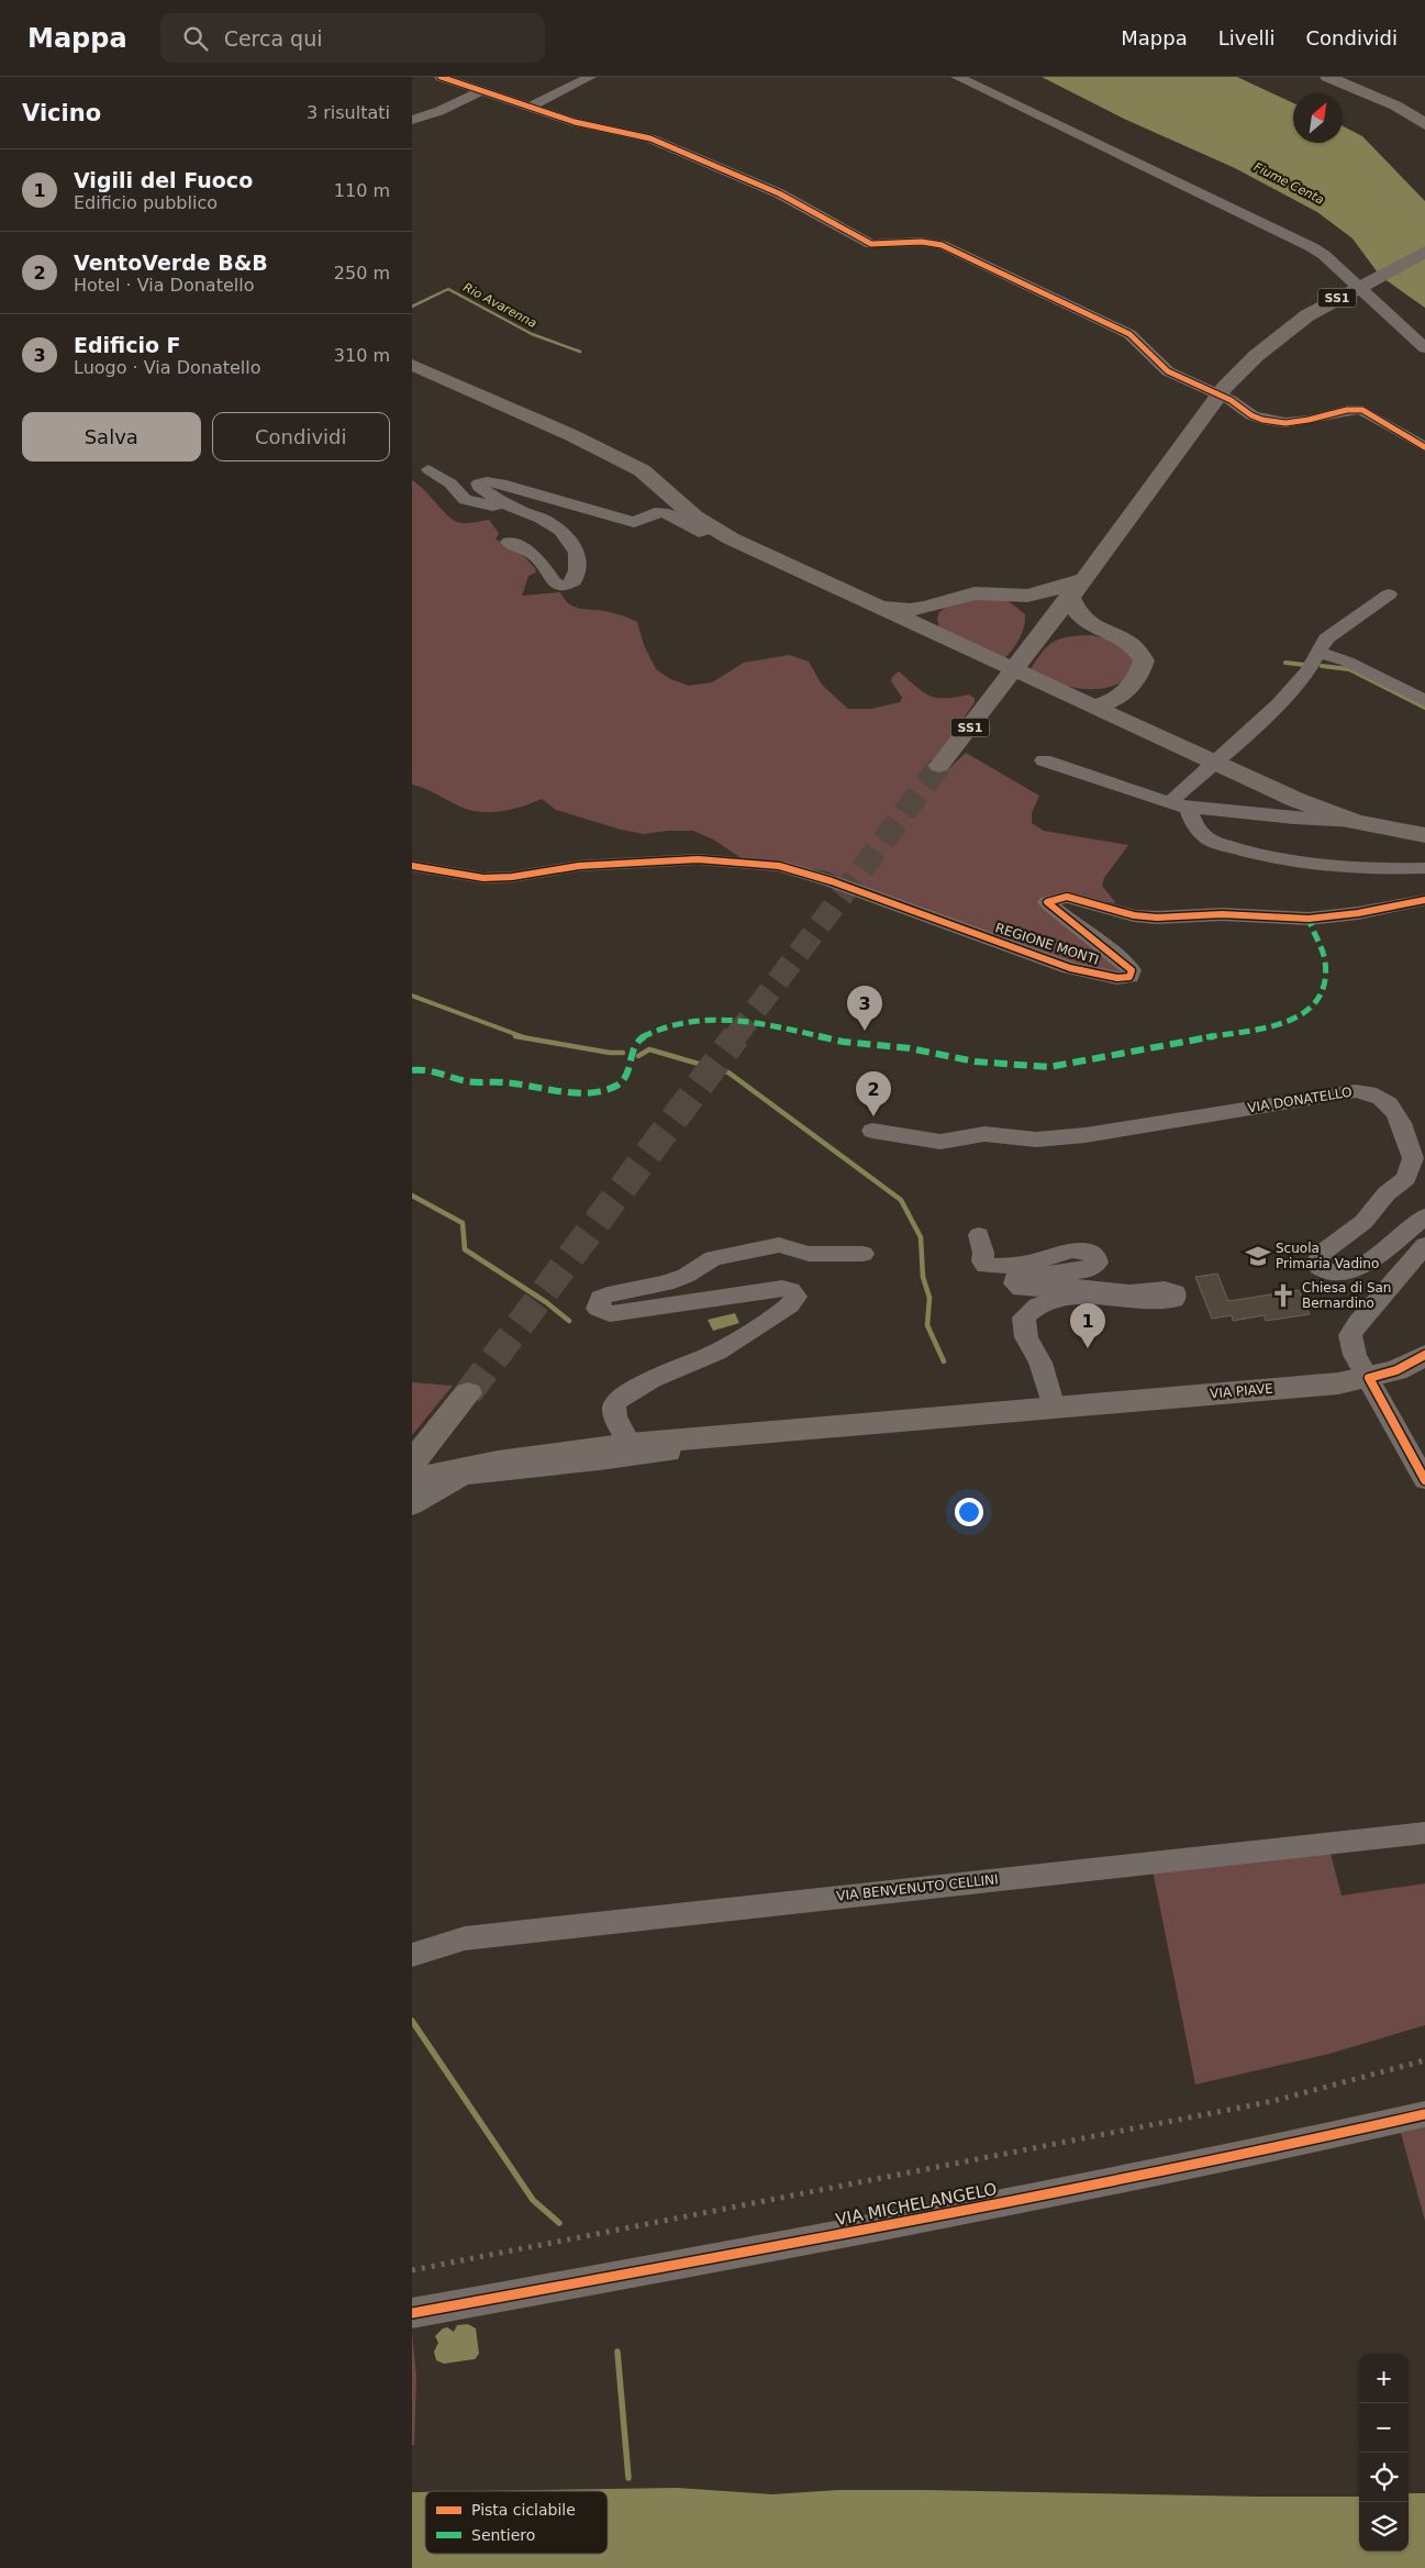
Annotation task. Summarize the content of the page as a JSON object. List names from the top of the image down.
{
  "streets": {
    "main road": ["SS1", "VIA PIAVE"],
    "street": [
      "REGIONE MONTI",
      "VIA DONATELLO",
      "VIA BENVENUTO CELLINI",
      "VIA MICHELANGELO"
    ]
  },
  "water": ["Fiume Centa", "Rio Avarenna"],
  "places": {
    "school or university": ["Scuola Primaria Vadino"],
    "church": ["Chiesa di San Bernardino"]
  },
  "legend": ["Pista ciclabile", "Sentiero"],
  "north": "top right",
  "page": {
    "header": "Mappa",
    "search": "Cerca qui",
    "nav": ["Mappa", "Livelli", "Condividi"],
    "heading": ["Vicino", "3 risultati"],
    "list": [
      {
        "mark": "1",
        "name": "Vigili del Fuoco",
        "note": "Edificio pubblico",
        "value": "110 m"
      },
      {
        "mark": "2",
        "name": "VentoVerde B&B",
        "note": "Hotel · Via Donatello",
        "value": "250 m"
      },
      {
        "mark": "3",
        "name": "Edificio F",
        "note": "Luogo · Via Donatello",
        "value": "310 m"
      }
    ],
    "buttons": ["Salva", "Condividi"],
    "pins": ["3", "2", "1"],
    "map_buttons": ["+", "−"]
  }
}
